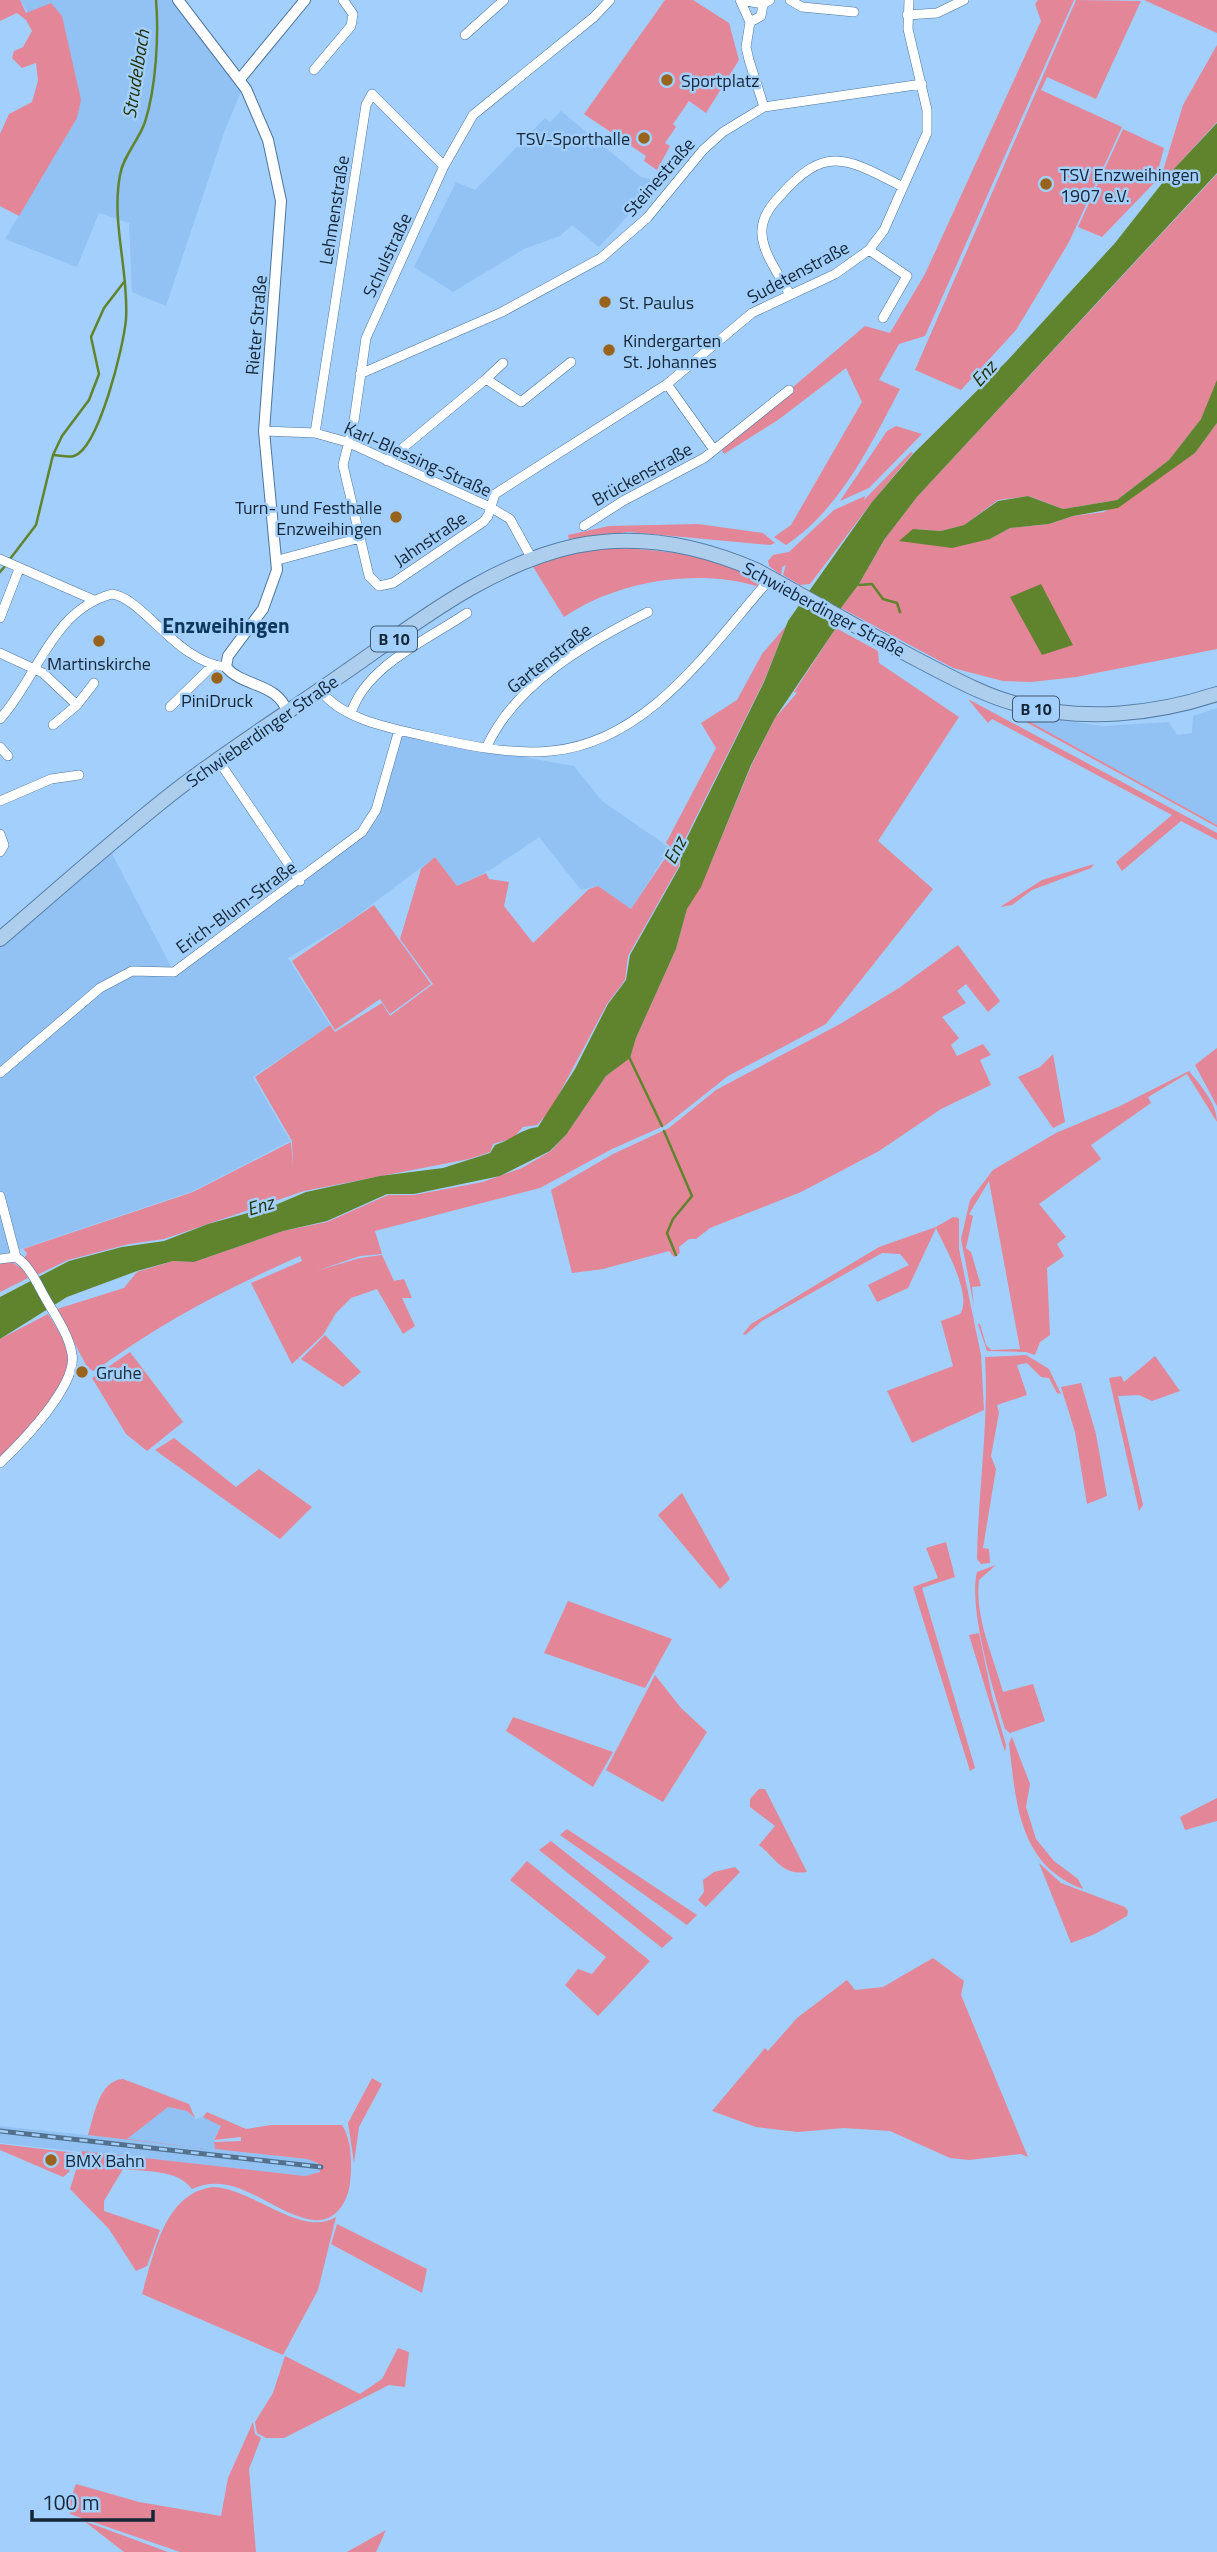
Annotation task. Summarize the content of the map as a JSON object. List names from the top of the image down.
{
  "streets": {
    "main road": ["Schwieberdinger Straße", "B 10"],
    "street": [
      "Steinestraße",
      "Lehmenstraße",
      "Schulstraße",
      "Sudetenstraße",
      "Rieter Straße",
      "Karl-Blessing-Straße",
      "Brückenstraße",
      "Jahnstraße",
      "Gartenstraße",
      "Erich-Blum-Straße"
    ]
  },
  "crossings": [
    ["Steinestraße", "Schulstraße"],
    ["Steinestraße", "Sudetenstraße"],
    ["Lehmenstraße", "Schulstraße"],
    ["Lehmenstraße", "Karl-Blessing-Straße"],
    ["Schulstraße", "Karl-Blessing-Straße"],
    ["Schulstraße", "Jahnstraße"],
    ["Sudetenstraße", "Karl-Blessing-Straße"],
    ["Sudetenstraße", "Jahnstraße"],
    ["Rieter Straße", "Karl-Blessing-Straße"],
    ["Karl-Blessing-Straße", "Jahnstraße"],
    ["Karl-Blessing-Straße", "Schwieberdinger Straße"]
  ],
  "districts": ["Enzweihingen"],
  "water": ["Strudelbach", "Enz"],
  "places": [
    "Sportplatz",
    "TSV-Sporthalle",
    "TSV Enzweihingen 1907 e.V.",
    "St. Paulus",
    "Kindergarten St. Johannes",
    "Turn- und Festhalle Enzweihingen",
    "Martinskirche",
    "PiniDruck",
    "Gruhe",
    "BMX Bahn"
  ],
  "scale_bar": "100 m"
}
